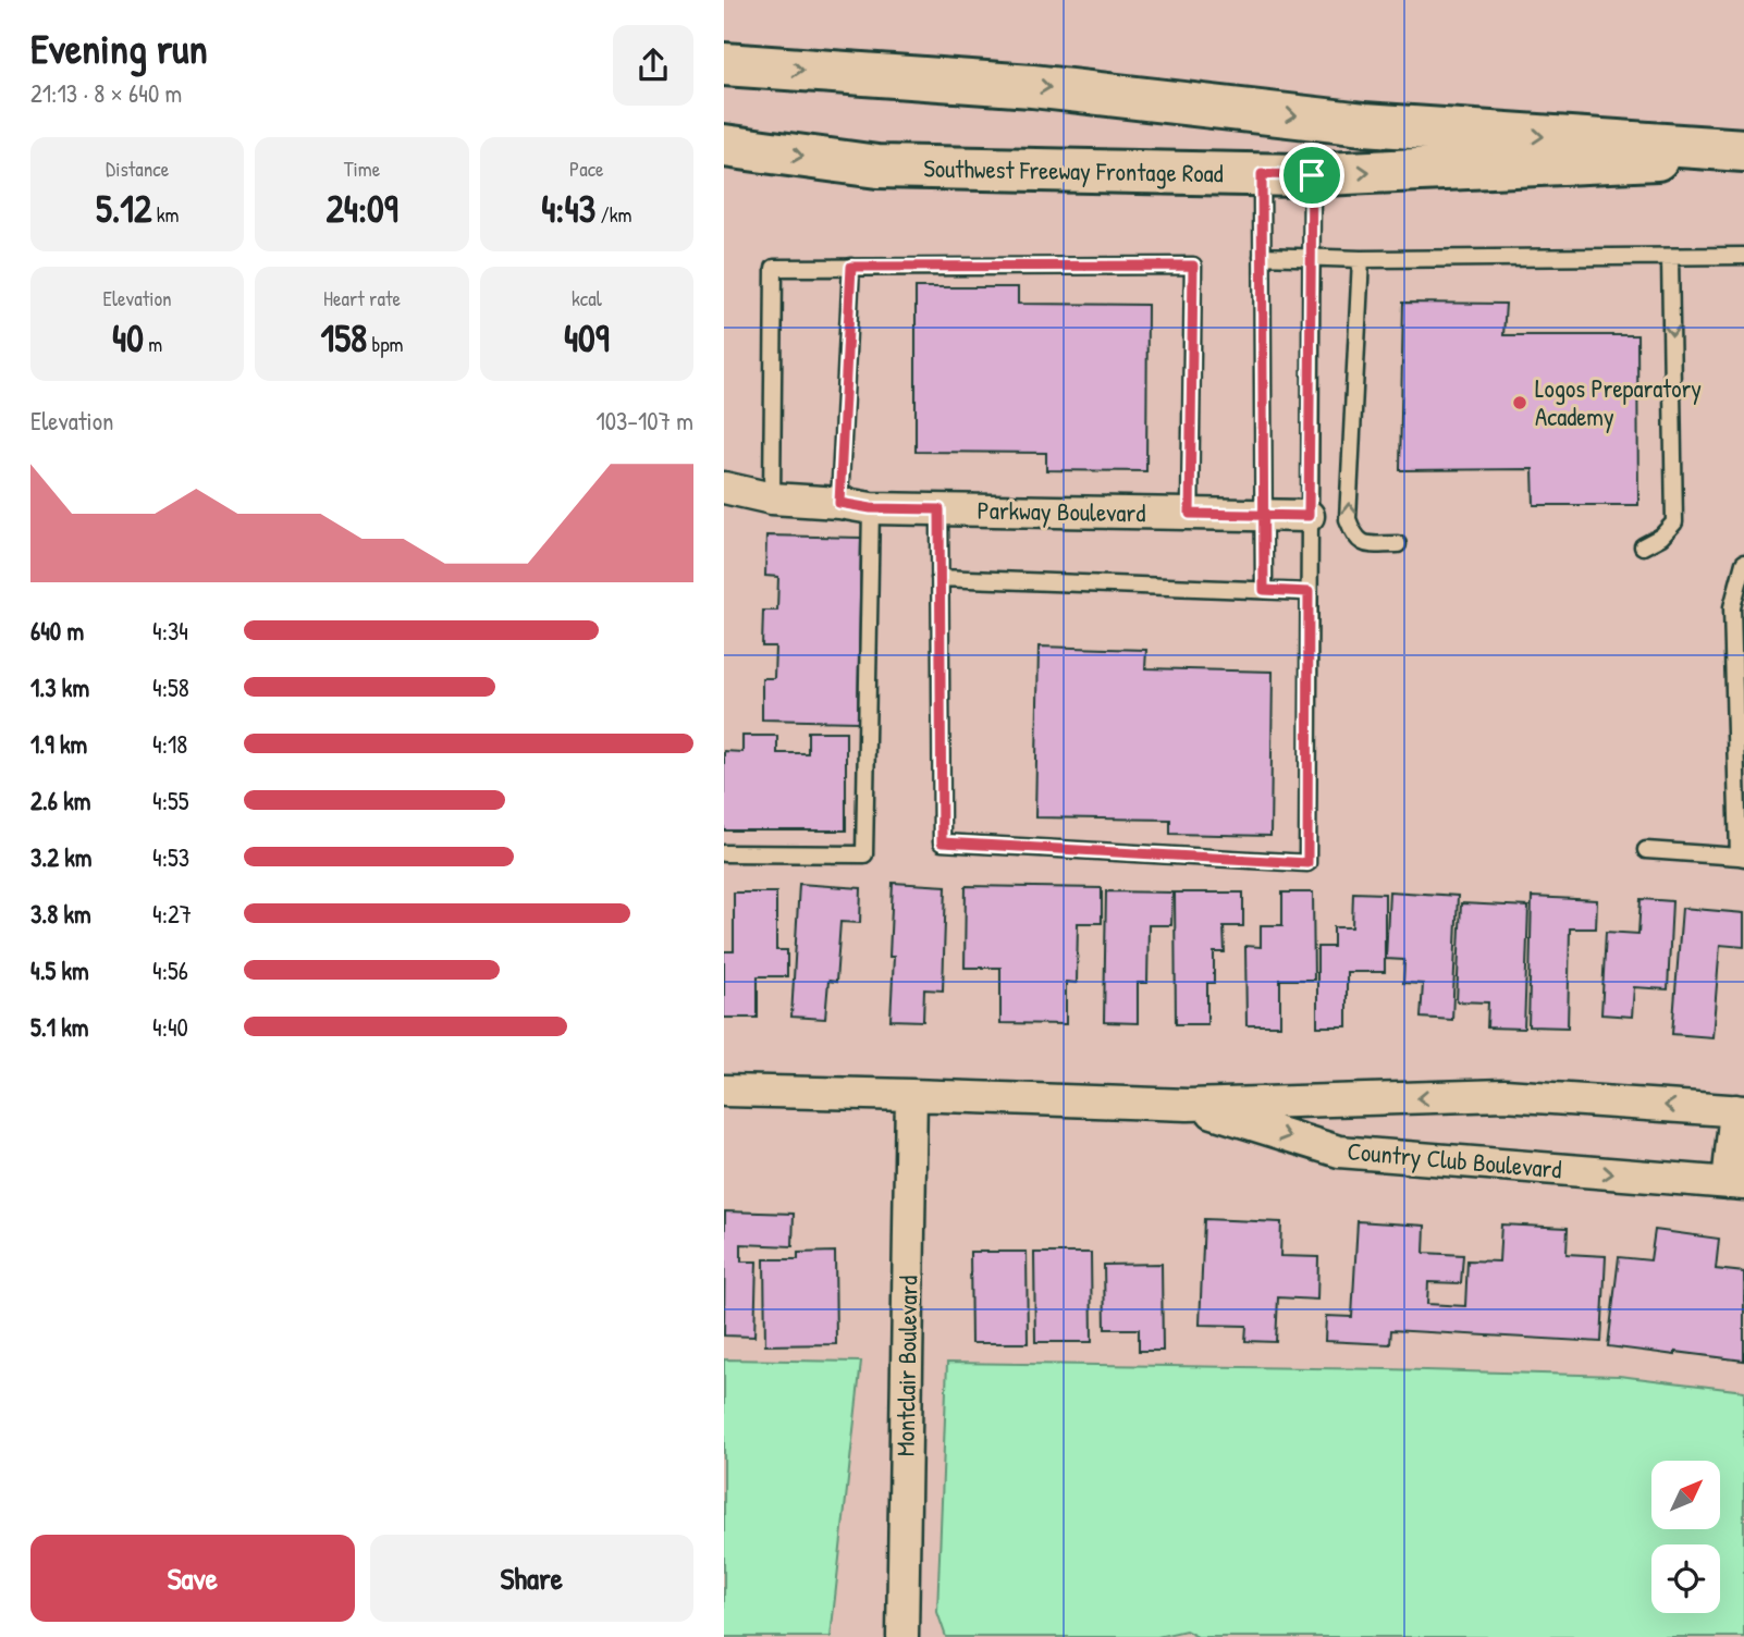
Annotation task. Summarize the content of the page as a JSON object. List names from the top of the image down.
{
  "streets": {
    "main road": ["Southwest Freeway Frontage Road"],
    "street": ["Parkway Boulevard", "Country Club Boulevard", "Montclair Boulevard"]
  },
  "crossings": [
    ["Country Club Boulevard", "Montclair Boulevard"]
  ],
  "places": ["Logos Preparatory Academy"],
  "north": "top right",
  "page": {
    "heading": ["Evening run", "21:13 · 8 × 640 m"],
    "stats": [
      ["Distance", "5.12 km"],
      ["Time", "24:09"],
      ["Pace", "4:43 /km"],
      ["Elevation", "40 m"],
      ["Heart rate", "158 bpm"],
      ["kcal", "409"]
    ],
    "chart": ["Elevation", "103–107 m"],
    "list": [
      {
        "name": "640 m",
        "note": "4:34"
      },
      {
        "name": "1.3 km",
        "note": "4:58"
      },
      {
        "name": "1.9 km",
        "note": "4:18"
      },
      {
        "name": "2.6 km",
        "note": "4:55"
      },
      {
        "name": "3.2 km",
        "note": "4:53"
      },
      {
        "name": "3.8 km",
        "note": "4:27"
      },
      {
        "name": "4.5 km",
        "note": "4:56"
      },
      {
        "name": "5.1 km",
        "note": "4:40"
      }
    ],
    "buttons": ["Save", "Share"]
  }
}
